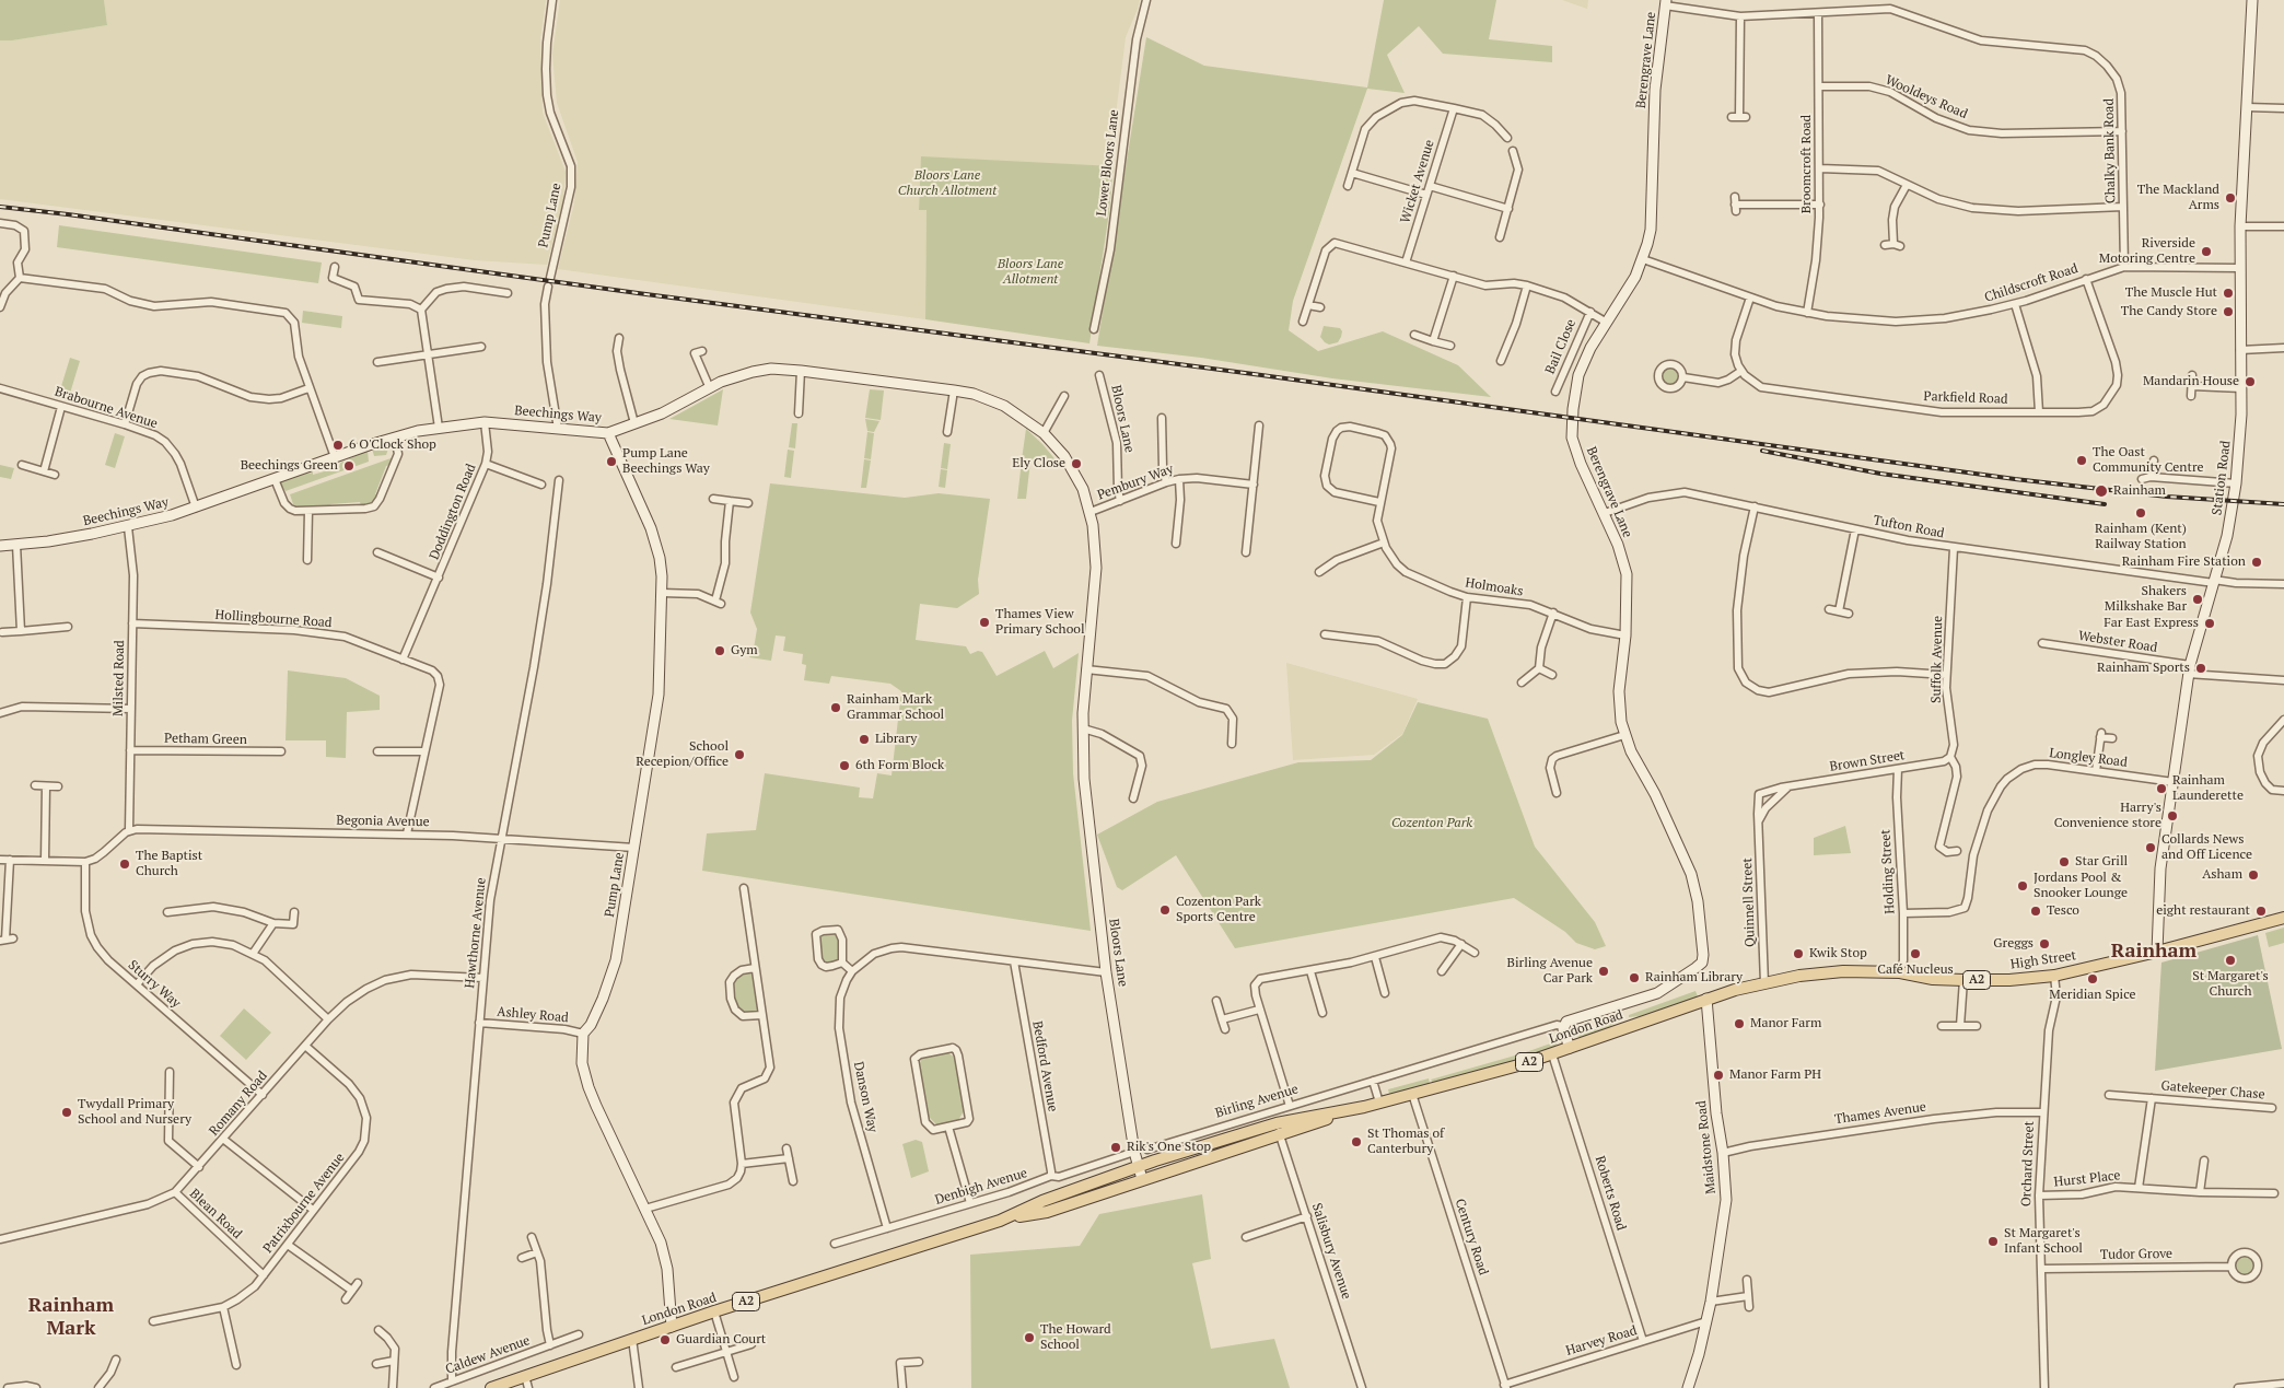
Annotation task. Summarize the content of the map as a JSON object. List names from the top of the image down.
{
  "streets": {
    "main road": ["High Street", "A2", "London Road"],
    "street": [
      "Berengrave Lane",
      "Wooldeys Road",
      "Chalky Bank Road",
      "Lower Bloors Lane",
      "Broomcroft Road",
      "Wicket Avenue",
      "Pump Lane",
      "Childscroft Road",
      "Bail Close",
      "Parkfield Road",
      "Brabourne Avenue",
      "Beechings Way",
      "Bloors Lane",
      "Station Road",
      "Pembury Way",
      "Doddington Road",
      "Tufton Road",
      "Holmoaks",
      "Hollingbourne Road",
      "Webster Road",
      "Suffolk Avenue",
      "Milsted Road",
      "Petham Green",
      "Longley Road",
      "Brown Street",
      "Begonia Avenue",
      "Holding Street",
      "Quinnell Street",
      "Hawthorne Avenue",
      "Sturry Way",
      "Ashley Road",
      "Bedford Avenue",
      "Gatekeeper Chase",
      "Danson Way",
      "Birling Avenue",
      "Romany Road",
      "Thames Avenue",
      "Maidstone Road",
      "Orchard Street",
      "Hurst Place",
      "Denbigh Avenue",
      "Roberts Road",
      "Patrixbourne Avenue",
      "Blean Road",
      "Century Road",
      "Salisbury Avenue",
      "Tudor Grove",
      "Harvey Road",
      "Caldew Avenue"
    ]
  },
  "crossings": [
    ["Berengrave Lane", "Chalky Bank Road"],
    ["Berengrave Lane", "Childscroft Road"],
    ["Berengrave Lane", "Tufton Road"],
    ["Berengrave Lane", "Holmoaks"],
    ["Berengrave Lane", "Birling Avenue"],
    ["Wooldeys Road", "Chalky Bank Road"],
    ["Wooldeys Road", "Broomcroft Road"],
    ["Chalky Bank Road", "Broomcroft Road"],
    ["Chalky Bank Road", "Childscroft Road"],
    ["Broomcroft Road", "Childscroft Road"],
    ["Pump Lane", "Beechings Way"],
    ["Pump Lane", "Begonia Avenue"],
    ["Pump Lane", "Ashley Road"],
    ["Pump Lane", "London Road"],
    ["Childscroft Road", "Parkfield Road"],
    ["Childscroft Road", "Station Road"],
    ["Brabourne Avenue", "Beechings Way"],
    ["Beechings Way", "Bloors Lane"],
    ["Beechings Way", "Pembury Way"],
    ["Beechings Way", "Doddington Road"],
    ["Beechings Way", "Milsted Road"],
    ["Bloors Lane", "Pembury Way"],
    ["Bloors Lane", "London Road"],
    ["Bloors Lane", "Danson Way"],
    ["Bloors Lane", "Denbigh Avenue"],
    ["Station Road", "Tufton Road"],
    ["Station Road", "Webster Road"],
    ["Station Road", "Longley Road"],
    ["Station Road", "High Street"],
    ["Doddington Road", "Hollingbourne Road"],
    ["Tufton Road", "Suffolk Avenue"],
    ["Hollingbourne Road", "Milsted Road"],
    ["Hollingbourne Road", "Begonia Avenue"],
    ["Suffolk Avenue", "Brown Street"],
    ["Milsted Road", "Petham Green"],
    ["Milsted Road", "Begonia Avenue"],
    ["Longley Road", "Holding Street"],
    ["Brown Street", "Holding Street"],
    ["Brown Street", "Quinnell Street"],
    ["Begonia Avenue", "Hawthorne Avenue"],
    ["Holding Street", "High Street"],
    ["Quinnell Street", "High Street"],
    ["Hawthorne Avenue", "Ashley Road"],
    ["Hawthorne Avenue", "Romany Road"],
    ["Hawthorne Avenue", "Caldew Avenue"],
    ["High Street", "London Road"],
    ["High Street", "Maidstone Road"],
    ["High Street", "Orchard Street"],
    ["Sturry Way", "Romany Road"],
    ["London Road", "Maidstone Road"],
    ["London Road", "Roberts Road"],
    ["London Road", "Century Road"],
    ["London Road", "Salisbury Avenue"],
    ["Bedford Avenue", "Danson Way"],
    ["Bedford Avenue", "Denbigh Avenue"],
    ["Gatekeeper Chase", "Hurst Place"],
    ["Danson Way", "Denbigh Avenue"],
    ["Romany Road", "Patrixbourne Avenue"],
    ["Romany Road", "Blean Road"],
    ["Thames Avenue", "Maidstone Road"],
    ["Thames Avenue", "Orchard Street"],
    ["Maidstone Road", "Harvey Road"],
    ["Orchard Street", "Hurst Place"],
    ["Orchard Street", "Tudor Grove"],
    ["Roberts Road", "Harvey Road"],
    ["Patrixbourne Avenue", "Blean Road"],
    ["Century Road", "Harvey Road"]
  ],
  "districts": ["Rainham", "Rainham Mark"],
  "parks": ["Bloors Lane Church Allotment", "Bloors Lane Allotment", "Cozenton Park"],
  "places": [
    "The Mackland Arms",
    "Riverside Motoring Centre",
    "The Muscle Hut",
    "The Candy Store",
    "Mandarin House",
    "6 O'Clock Shop",
    "The Oast Community Centre",
    "Pump Lane Beechings Way",
    "Ely Close",
    "Beechings Green",
    "Rainham",
    "Rainham (Kent) Railway Station",
    "Rainham Fire Station",
    "Shakers Milkshake Bar",
    "Thames View Primary School",
    "Far East Express",
    "Gym",
    "Rainham Sports",
    "Rainham Mark Grammar School",
    "Library",
    "School Recepion/Office",
    "6th Form Block",
    "Rainham Launderette",
    "Harry's Convenience store",
    "Collards News and Off Licence",
    "Star Grill",
    "The Baptist Church",
    "Asham",
    "Jordans Pool & Snooker Lounge",
    "Cozenton Park Sports Centre",
    "Tesco",
    "eight restaurant",
    "Greggs",
    "Kwik Stop",
    "Café Nucleus",
    "St Margaret's Church",
    "Birling Avenue Car Park",
    "Rainham Library",
    "Meridian Spice",
    "Manor Farm",
    "Manor Farm PH",
    "Twydall Primary School and Nursery",
    "St Thomas of Canterbury",
    "Rik's One Stop",
    "St Margaret's Infant School",
    "The Howard School",
    "Guardian Court"
  ]
}
